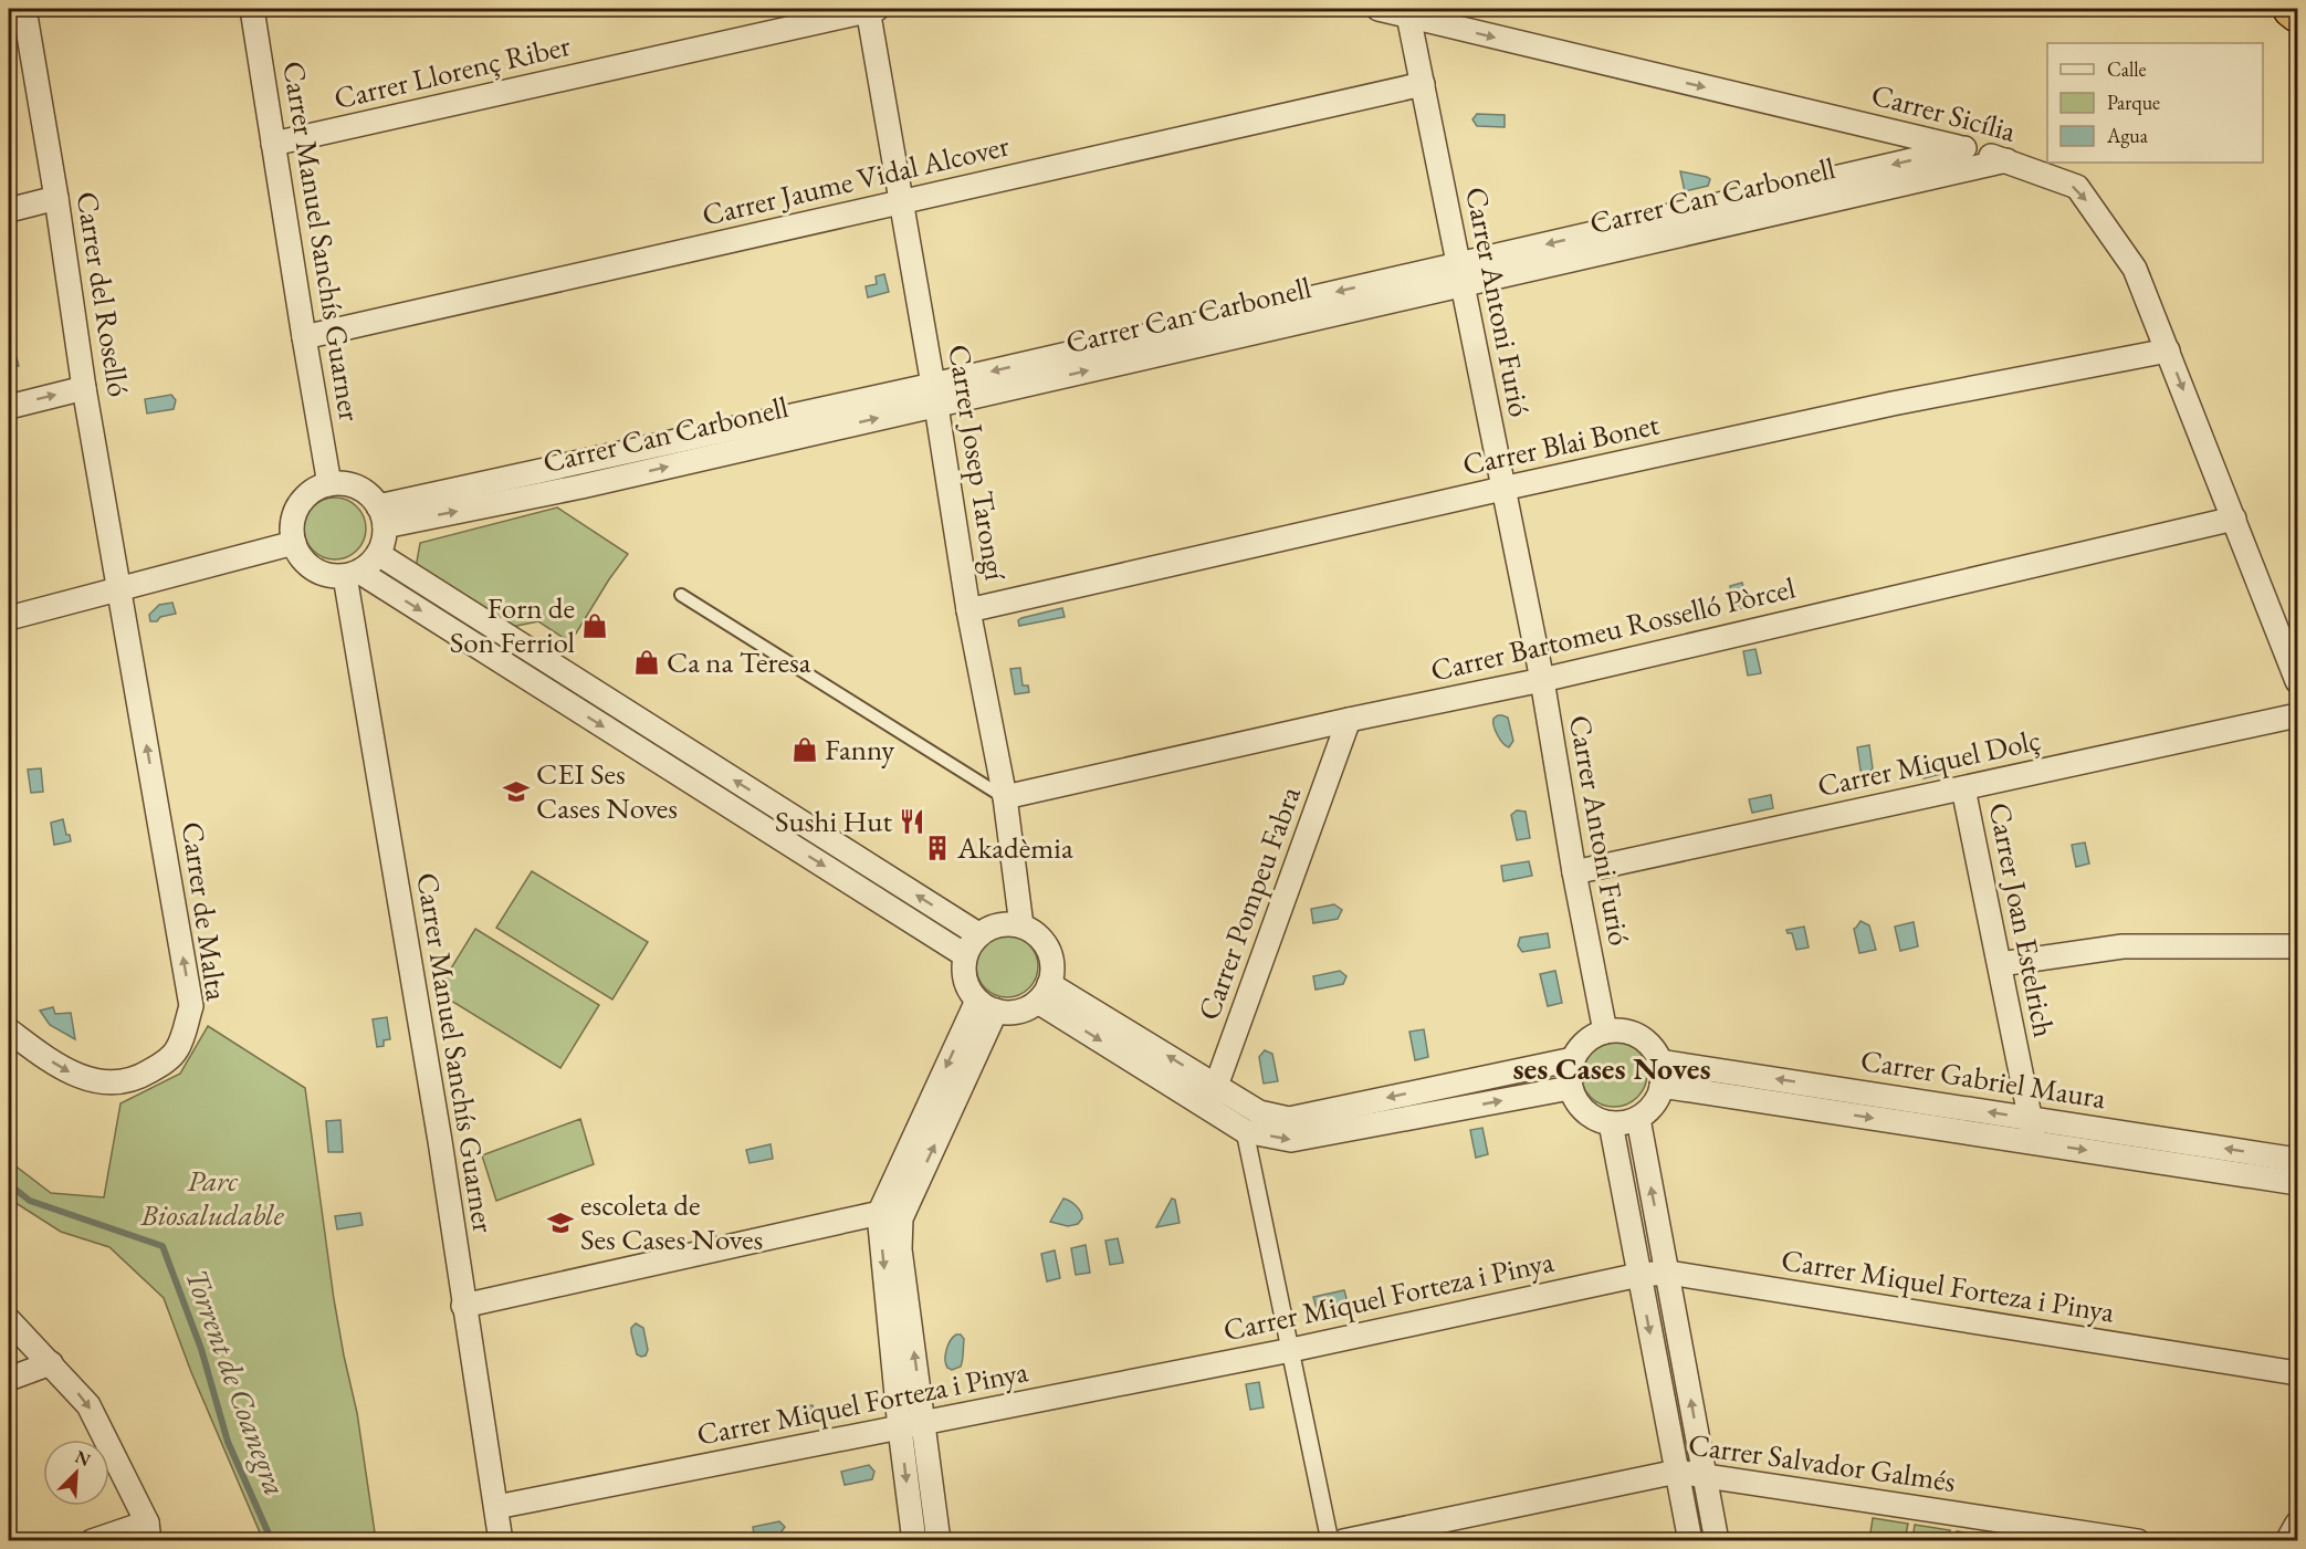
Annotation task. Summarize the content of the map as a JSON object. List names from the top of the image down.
{
  "streets": {
    "street": [
      "Carrer Llorenç Riber",
      "Carrer Sicília",
      "Carrer Jaume Vidal Alcover",
      "Carrer Can Carbonell",
      "Carrer Manuel Sanchís Guarner",
      "Carrer del Roselló",
      "Carrer Antoni Furió",
      "Carrer Blai Bonet",
      "Carrer Josep Tarongí",
      "Carrer Bartomeu Rosselló Pòrcel",
      "Carrer Miquel Dolç",
      "Carrer Pompeu Fabra",
      "Carrer de Malta",
      "Carrer Joan Estelrich",
      "Carrer Gabriel Maura",
      "Carrer Miquel Forteza i Pinya",
      "Carrer Salvador Galmés"
    ]
  },
  "crossings": [
    ["Carrer Llorenç Riber", "Carrer Manuel Sanchís Guarner"],
    ["Carrer Llorenç Riber", "Carrer Josep Tarongí"],
    ["Carrer Sicília", "Carrer Can Carbonell"],
    ["Carrer Sicília", "Carrer Antoni Furió"],
    ["Carrer Sicília", "Carrer Blai Bonet"],
    ["Carrer Sicília", "Carrer Bartomeu Rosselló Pòrcel"],
    ["Carrer Jaume Vidal Alcover", "Carrer Manuel Sanchís Guarner"],
    ["Carrer Jaume Vidal Alcover", "Carrer Antoni Furió"],
    ["Carrer Jaume Vidal Alcover", "Carrer Josep Tarongí"],
    ["Carrer Can Carbonell", "Carrer Manuel Sanchís Guarner"],
    ["Carrer Can Carbonell", "Carrer Antoni Furió"],
    ["Carrer Can Carbonell", "Carrer Josep Tarongí"],
    ["Carrer Manuel Sanchís Guarner", "Carrer Miquel Forteza i Pinya"],
    ["Carrer del Roselló", "Carrer de Malta"],
    ["Carrer Antoni Furió", "Carrer Blai Bonet"],
    ["Carrer Antoni Furió", "Carrer Bartomeu Rosselló Pòrcel"],
    ["Carrer Antoni Furió", "Carrer Miquel Dolç"],
    ["Carrer Antoni Furió", "Carrer Gabriel Maura"],
    ["Carrer Blai Bonet", "Carrer Josep Tarongí"],
    ["Carrer Josep Tarongí", "Carrer Bartomeu Rosselló Pòrcel"],
    ["Carrer Bartomeu Rosselló Pòrcel", "Carrer Pompeu Fabra"],
    ["Carrer Miquel Dolç", "Carrer Joan Estelrich"],
    ["Carrer Joan Estelrich", "Carrer Gabriel Maura"]
  ],
  "one_way": ["Carrer Sicília"],
  "districts": ["ses Cases Noves"],
  "water": ["Torrent de Coanegra"],
  "parks": ["Parc Biosaludable"],
  "places": {
    "shop": ["Forn de Son Ferriol", "Ca na Teresa", "Fanny"],
    "school or university": ["CEI Ses Cases Noves", "escoleta de Ses Cases Noves"],
    "restaurant": ["Sushi Hut"],
    "building": ["Akadèmia"]
  },
  "legend": ["Calle", "Parque", "Agua"],
  "north": "top right"
}
